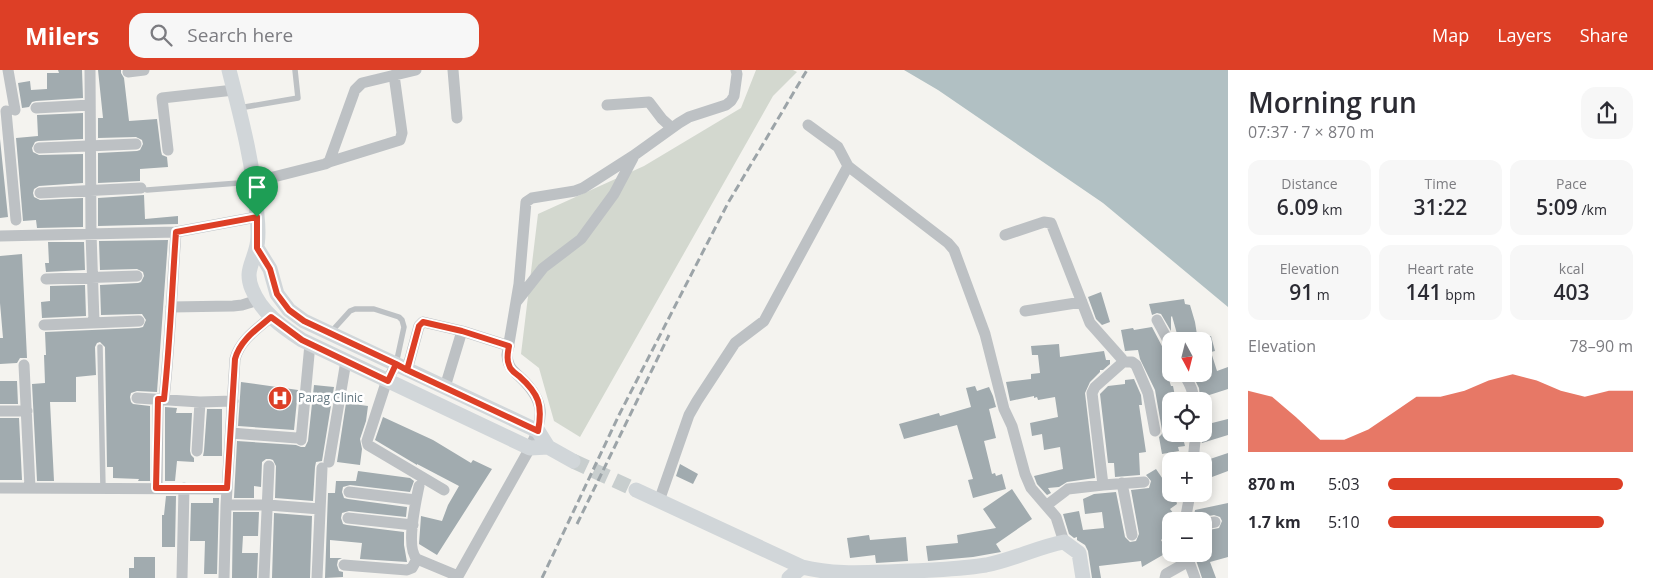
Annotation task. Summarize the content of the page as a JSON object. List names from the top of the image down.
{
  "places": {
    "hospital": ["Parag Clinic"]
  },
  "north": "bottom",
  "page": {
    "header": "Milers",
    "search": "Search here",
    "nav": ["Map", "Layers", "Share"],
    "heading": ["Morning run", "07:37 · 7 × 870 m"],
    "stats": [
      ["Distance", "6.09 km"],
      ["Time", "31:22"],
      ["Pace", "5:09 /km"],
      ["Elevation", "91 m"],
      ["Heart rate", "141 bpm"],
      ["kcal", "403"]
    ],
    "chart": ["Elevation", "78–90 m"],
    "map_buttons": ["+", "−"],
    "list": [
      {
        "name": "870 m",
        "note": "5:03"
      },
      {
        "name": "1.7 km",
        "note": "5:10"
      }
    ]
  }
}
